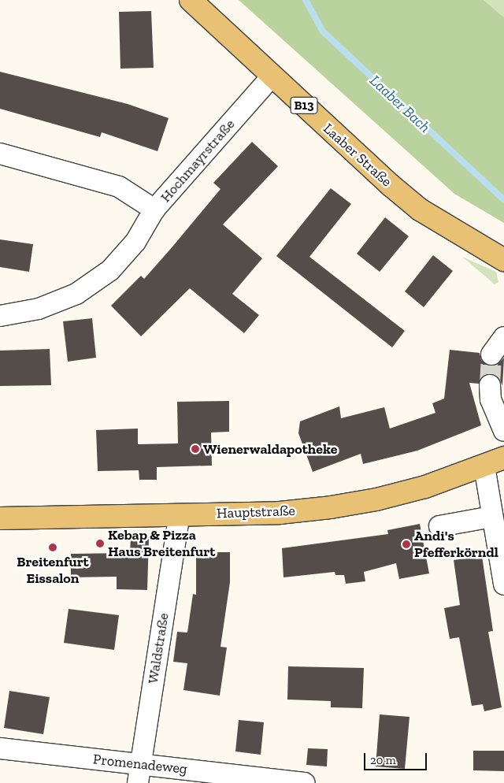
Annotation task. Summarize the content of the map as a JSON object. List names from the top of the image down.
{
  "streets": {
    "main road": ["B13", "Laaber Straße", "Hauptstraße"],
    "street": ["Hochmayrstraße", "Waldstraße", "Promenadeweg"]
  },
  "crossings": [
    ["Laaber Straße", "Hochmayrstraße"],
    ["Hauptstraße", "Waldstraße"],
    ["Waldstraße", "Promenadeweg"]
  ],
  "water": ["Laaber Bach"],
  "places": [
    "Wienerwaldapotheke",
    "Kebap & Pizza Haus Breitenfurt",
    "Andi's Pfefferkörndl",
    "Breitenfurt Eissalon"
  ],
  "scale_bar": "20 m"
}
